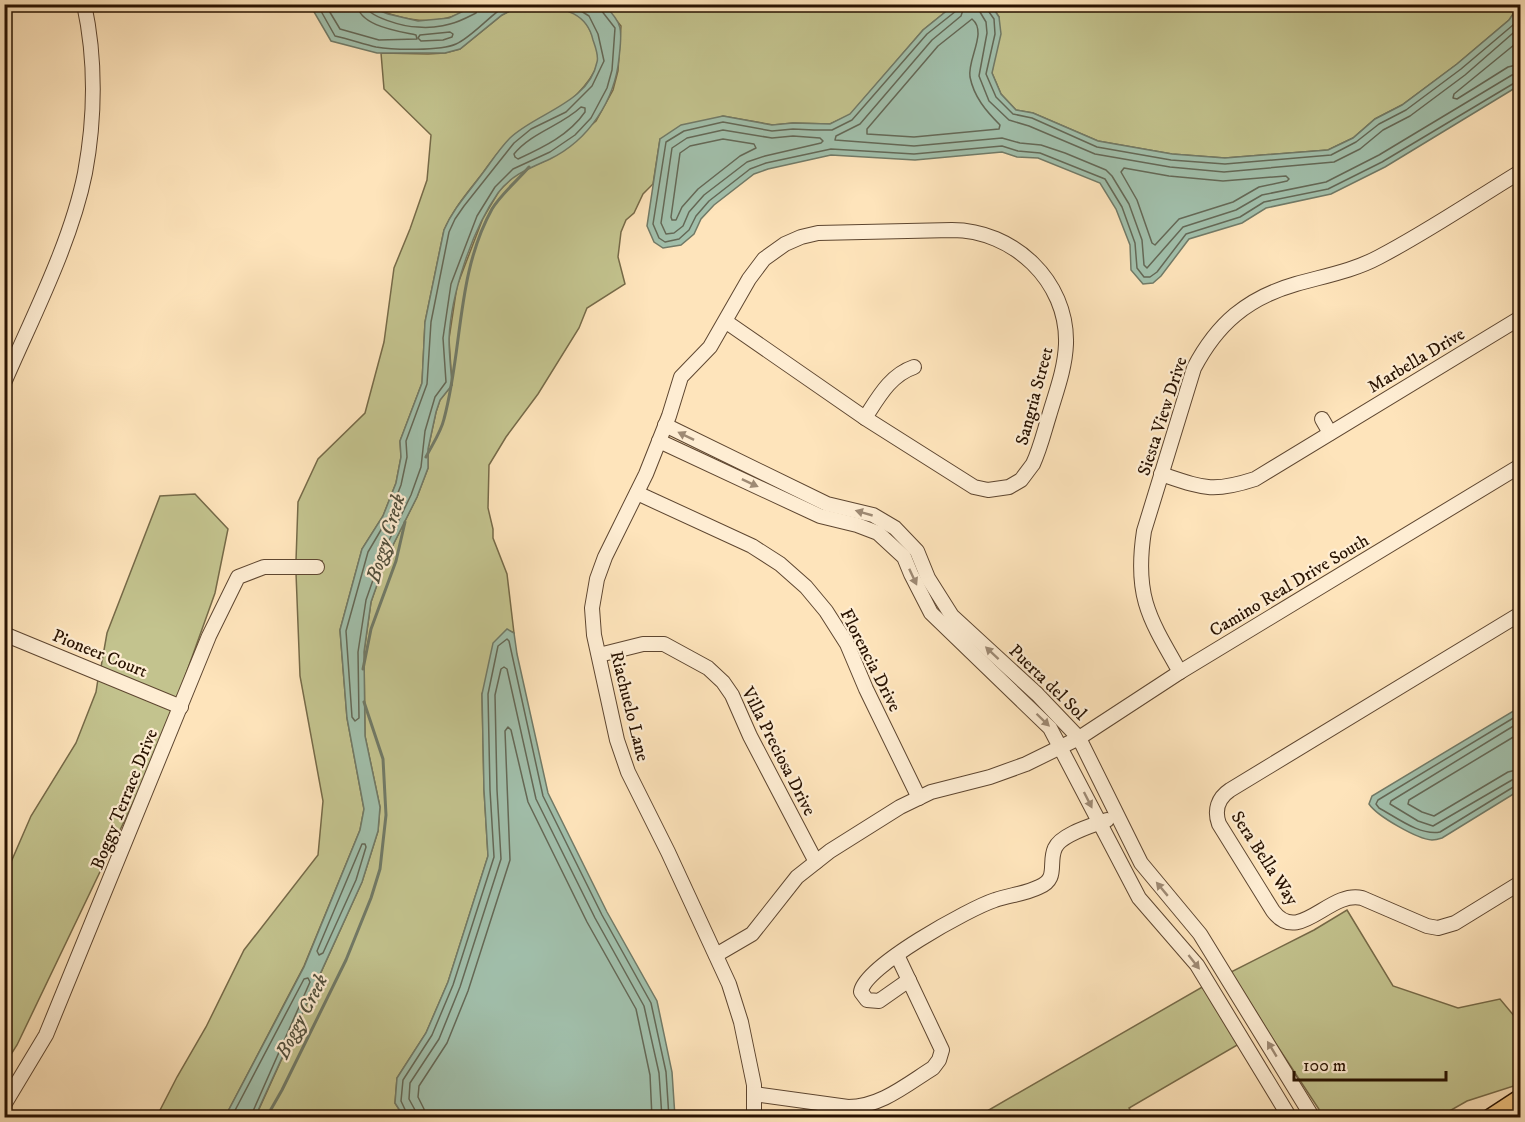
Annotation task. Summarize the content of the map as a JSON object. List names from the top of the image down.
{
  "streets": {
    "street": [
      "Marbella Drive",
      "Sangria Street",
      "Siesta View Drive",
      "Camino Real Drive South",
      "Pioneer Court",
      "Florencia Drive",
      "Puerta del Sol",
      "Riachuelo Lane",
      "Villa Preciosa Drive",
      "Boggy Terrace Drive",
      "Sera Bella Way"
    ]
  },
  "crossings": [
    ["Marbella Drive", "Siesta View Drive"],
    ["Sangria Street", "Riachuelo Lane"],
    ["Siesta View Drive", "Camino Real Drive South"],
    ["Camino Real Drive South", "Florencia Drive"],
    ["Camino Real Drive South", "Puerta del Sol"],
    ["Camino Real Drive South", "Riachuelo Lane"],
    ["Camino Real Drive South", "Villa Preciosa Drive"],
    ["Pioneer Court", "Boggy Terrace Drive"],
    ["Florencia Drive", "Riachuelo Lane"],
    ["Puerta del Sol", "Riachuelo Lane"],
    ["Riachuelo Lane", "Villa Preciosa Drive"]
  ],
  "water": ["Boggy Creek"],
  "scale_bar": "100 m"
}
